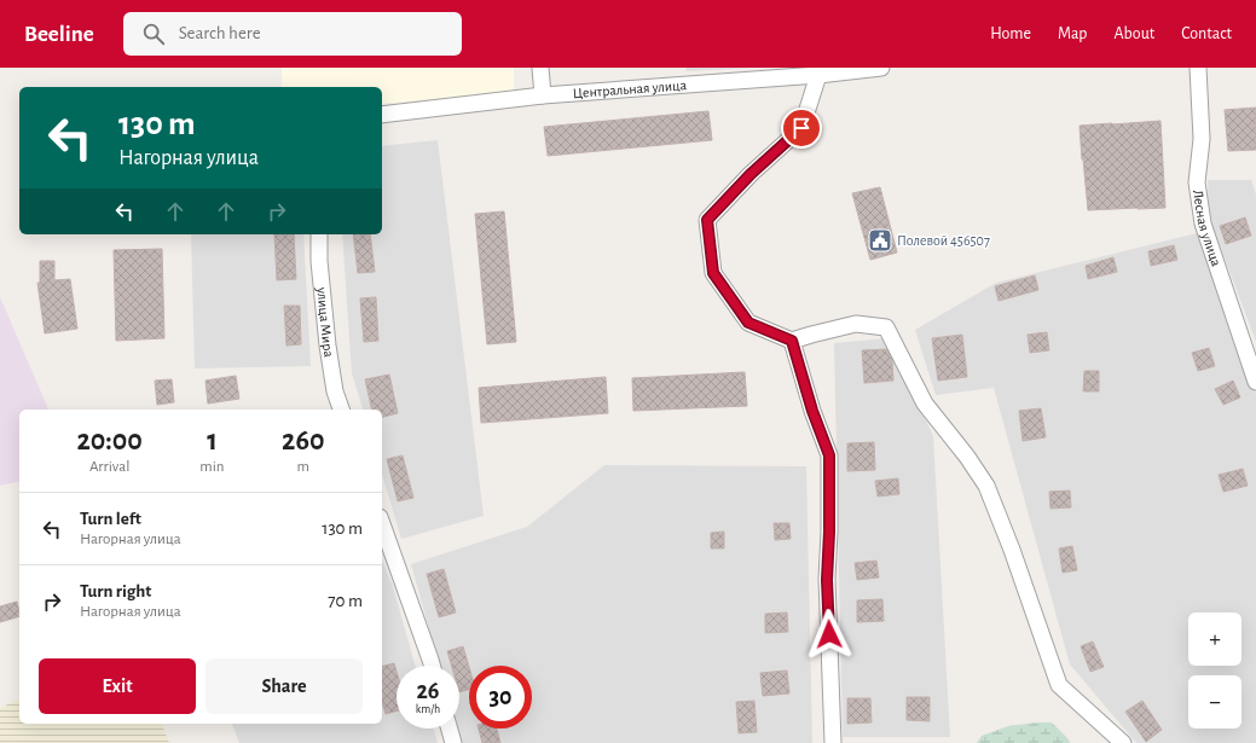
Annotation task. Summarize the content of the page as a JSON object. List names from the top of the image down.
{
  "streets": {
    "street": ["Центральная улица", "Лесная улица", "улица Мира"]
  },
  "places": {
    "public building": ["Полевой 456507"]
  },
  "page": {
    "header": "Beeline",
    "search": "Search here",
    "nav": [
      "Home",
      "Map",
      "About",
      "Contact"
    ],
    "turn": ["130 m", "Нагорная улица"],
    "eta": [
      "20:00",
      "Arrival",
      "1",
      "min",
      "260",
      "m"
    ],
    "list": [
      {
        "name": "Turn left",
        "note": "Нагорная улица",
        "value": "130 m"
      },
      {
        "name": "Turn right",
        "note": "Нагорная улица",
        "value": "70 m"
      }
    ],
    "map_buttons": ["+", "−"],
    "buttons": ["Exit", "Share"],
    "speed": "26 km/h",
    "limit": "30"
  }
}
